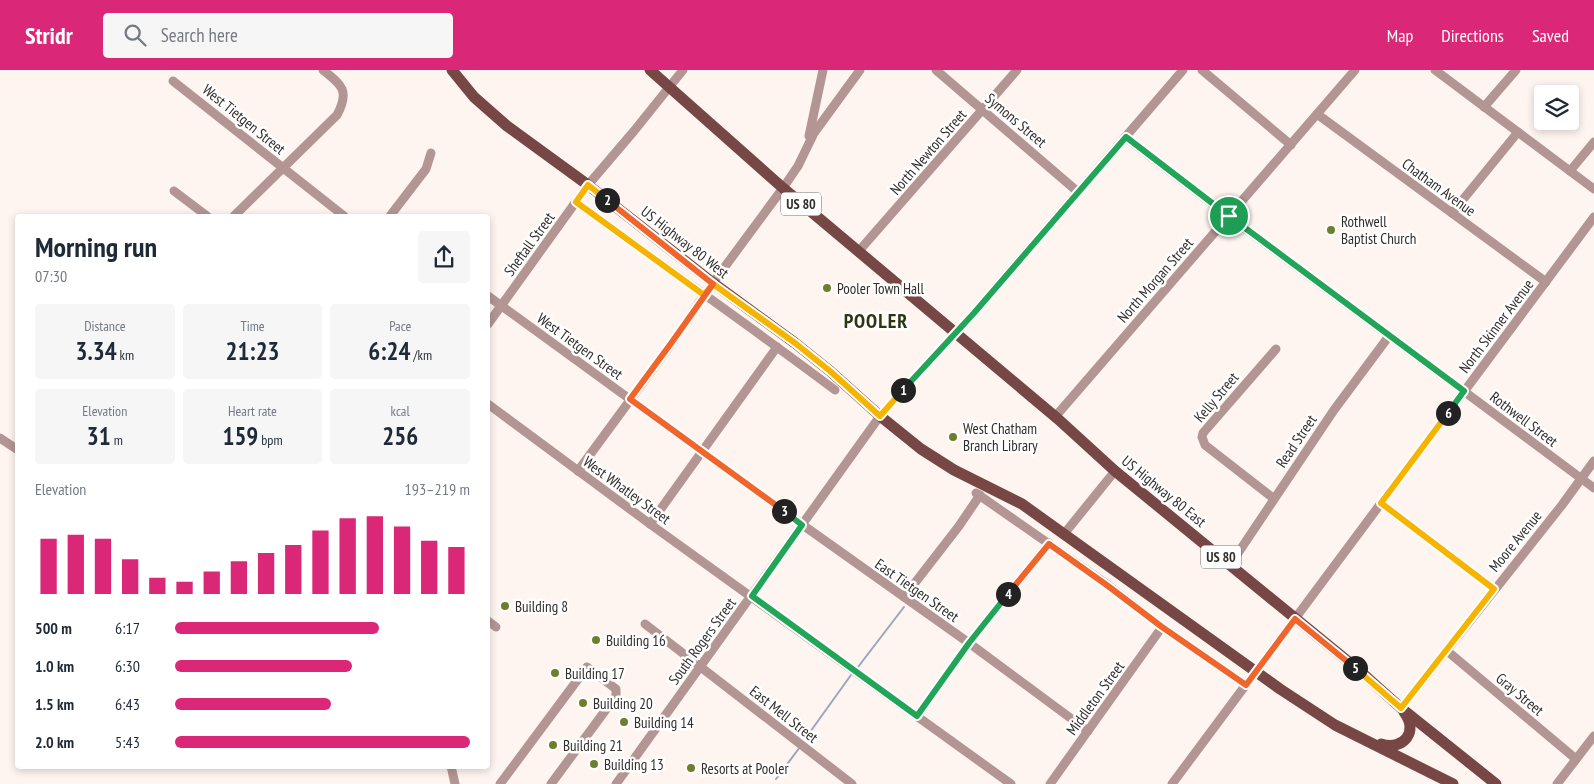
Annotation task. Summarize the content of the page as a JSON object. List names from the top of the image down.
{
  "streets": {
    "main road": ["US 80", "US Highway 80 West", "US Highway 80 East"],
    "street": [
      "West Tietgen Street",
      "Symons Street",
      "North Newton Street",
      "Chatham Avenue",
      "Sheftall Street",
      "North Morgan Street",
      "North Skinner Avenue",
      "Kelly Street",
      "Rothwell Street",
      "Read Street",
      "West Whatley Street",
      "Moore Avenue",
      "East Tietgen Street",
      "South Rogers Street",
      "Gray Street",
      "Middleton Street",
      "East Mell Street"
    ]
  },
  "crossings": [
    ["West Tietgen Street", "Sheftall Street"],
    ["West Tietgen Street", "East Tietgen Street"],
    ["West Tietgen Street", "South Rogers Street"],
    ["Symons Street", "North Newton Street"],
    ["Symons Street", "South Rogers Street"],
    ["North Newton Street", "US 80"],
    ["Chatham Avenue", "North Morgan Street"],
    ["Chatham Avenue", "North Skinner Avenue"],
    ["US 80", "Sheftall Street"],
    ["US 80", "US Highway 80 East"],
    ["US 80", "South Rogers Street"],
    ["US Highway 80 West", "Sheftall Street"],
    ["US Highway 80 West", "South Rogers Street"],
    ["North Morgan Street", "Rothwell Street"],
    ["North Morgan Street", "US Highway 80 East"],
    ["North Skinner Avenue", "Rothwell Street"],
    ["North Skinner Avenue", "US Highway 80 East"],
    ["Kelly Street", "Read Street"],
    ["Rothwell Street", "Read Street"],
    ["Rothwell Street", "Moore Avenue"],
    ["Rothwell Street", "South Rogers Street"],
    ["Read Street", "US Highway 80 East"],
    ["West Whatley Street", "South Rogers Street"],
    ["US Highway 80 East", "Moore Avenue"],
    ["US Highway 80 East", "South Rogers Street"],
    ["Moore Avenue", "Gray Street"],
    ["East Tietgen Street", "South Rogers Street"],
    ["East Tietgen Street", "Middleton Street"],
    ["South Rogers Street", "East Mell Street"]
  ],
  "districts": ["POOLER"],
  "places": [
    "Rothwell Baptist Church",
    "Pooler Town Hall",
    "West Chatham Branch Library",
    "Building 8",
    "Building 16",
    "Building 17",
    "Building 20",
    "Building 14",
    "Building 21",
    "Building 13",
    "Resorts at Pooler"
  ],
  "page": {
    "header": "Stridr",
    "search": "Search here",
    "nav": ["Map", "Directions", "Saved"],
    "pins": [
      "2",
      "1",
      "6",
      "3",
      "4",
      "5"
    ],
    "heading": ["Morning run", "07:30"],
    "stats": [
      ["Distance", "3.34 km"],
      ["Time", "21:23"],
      ["Pace", "6:24 /km"],
      ["Elevation", "31 m"],
      ["Heart rate", "159 bpm"],
      ["kcal", "256"]
    ],
    "chart": ["Elevation", "193–219 m"],
    "list": [
      {
        "name": "500 m",
        "note": "6:17"
      },
      {
        "name": "1.0 km",
        "note": "6:30"
      },
      {
        "name": "1.5 km",
        "note": "6:43"
      },
      {
        "name": "2.0 km",
        "note": "5:43"
      }
    ]
  }
}
